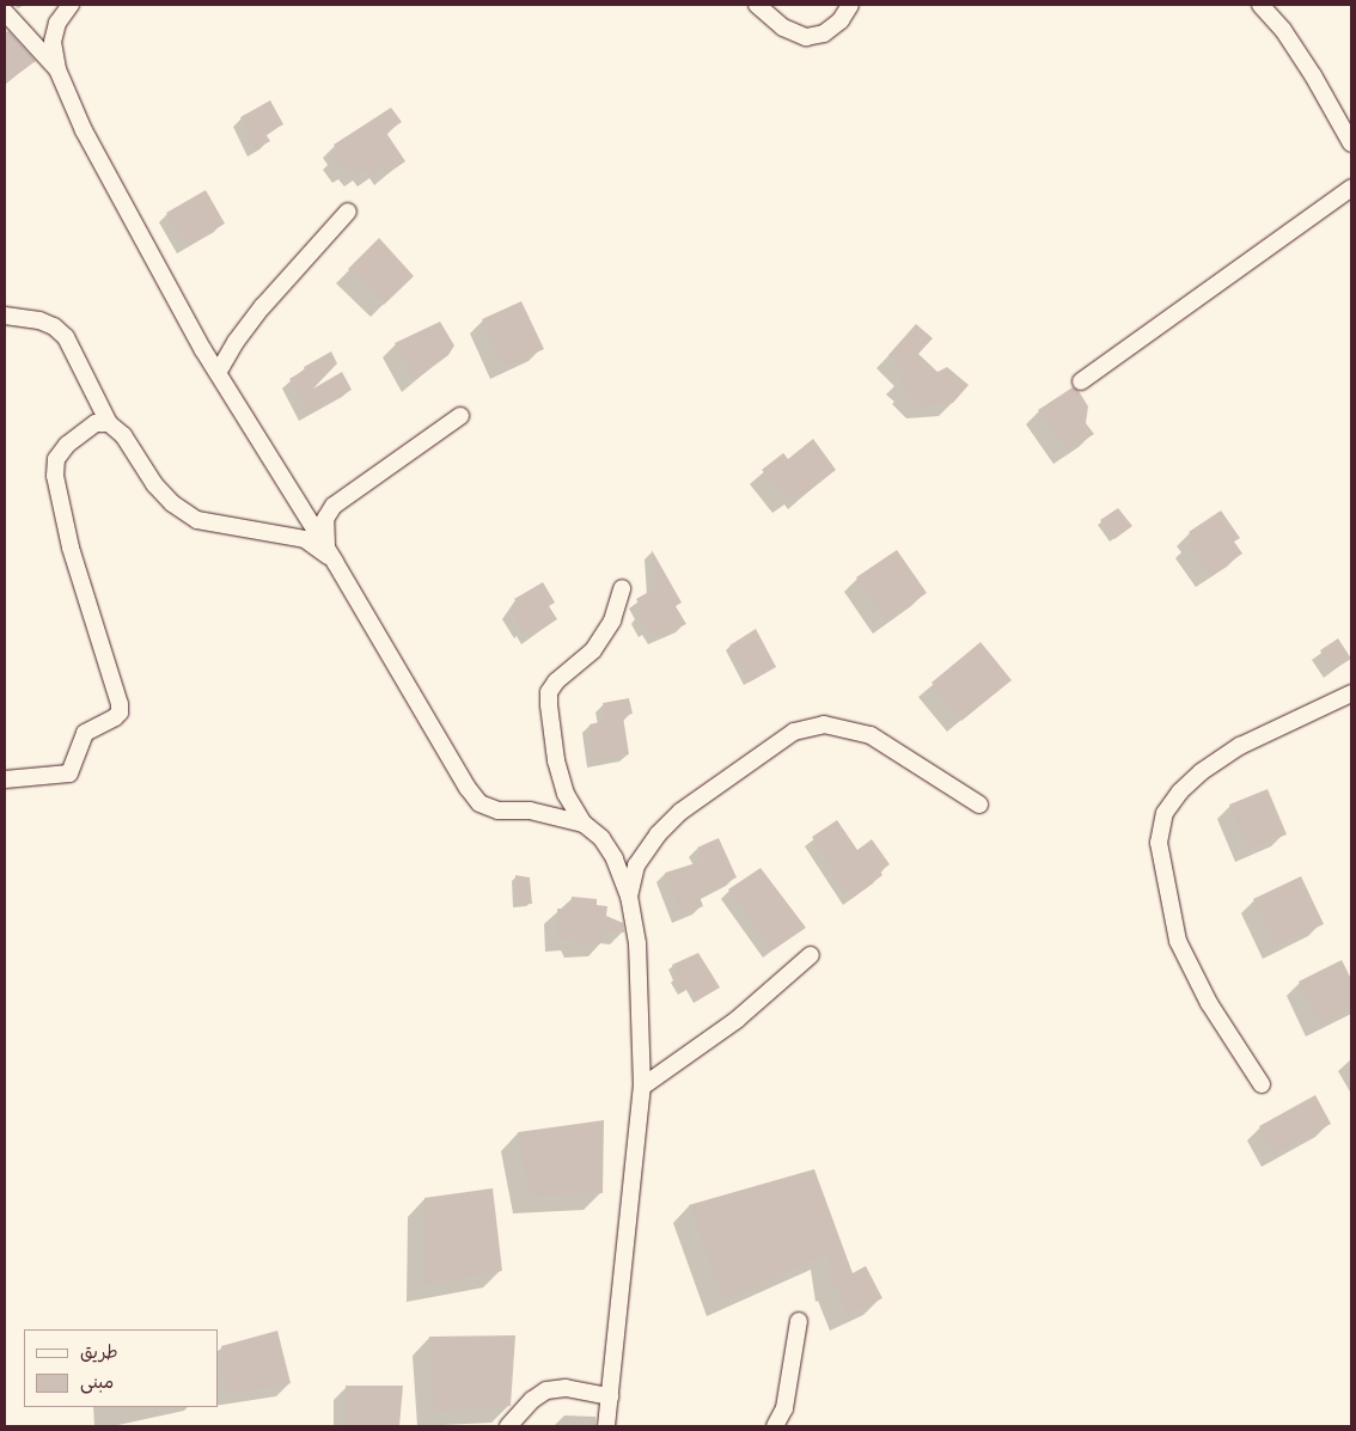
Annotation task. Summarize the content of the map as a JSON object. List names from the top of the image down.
{
  "legend": ["طريق", "مبنى"]
}
